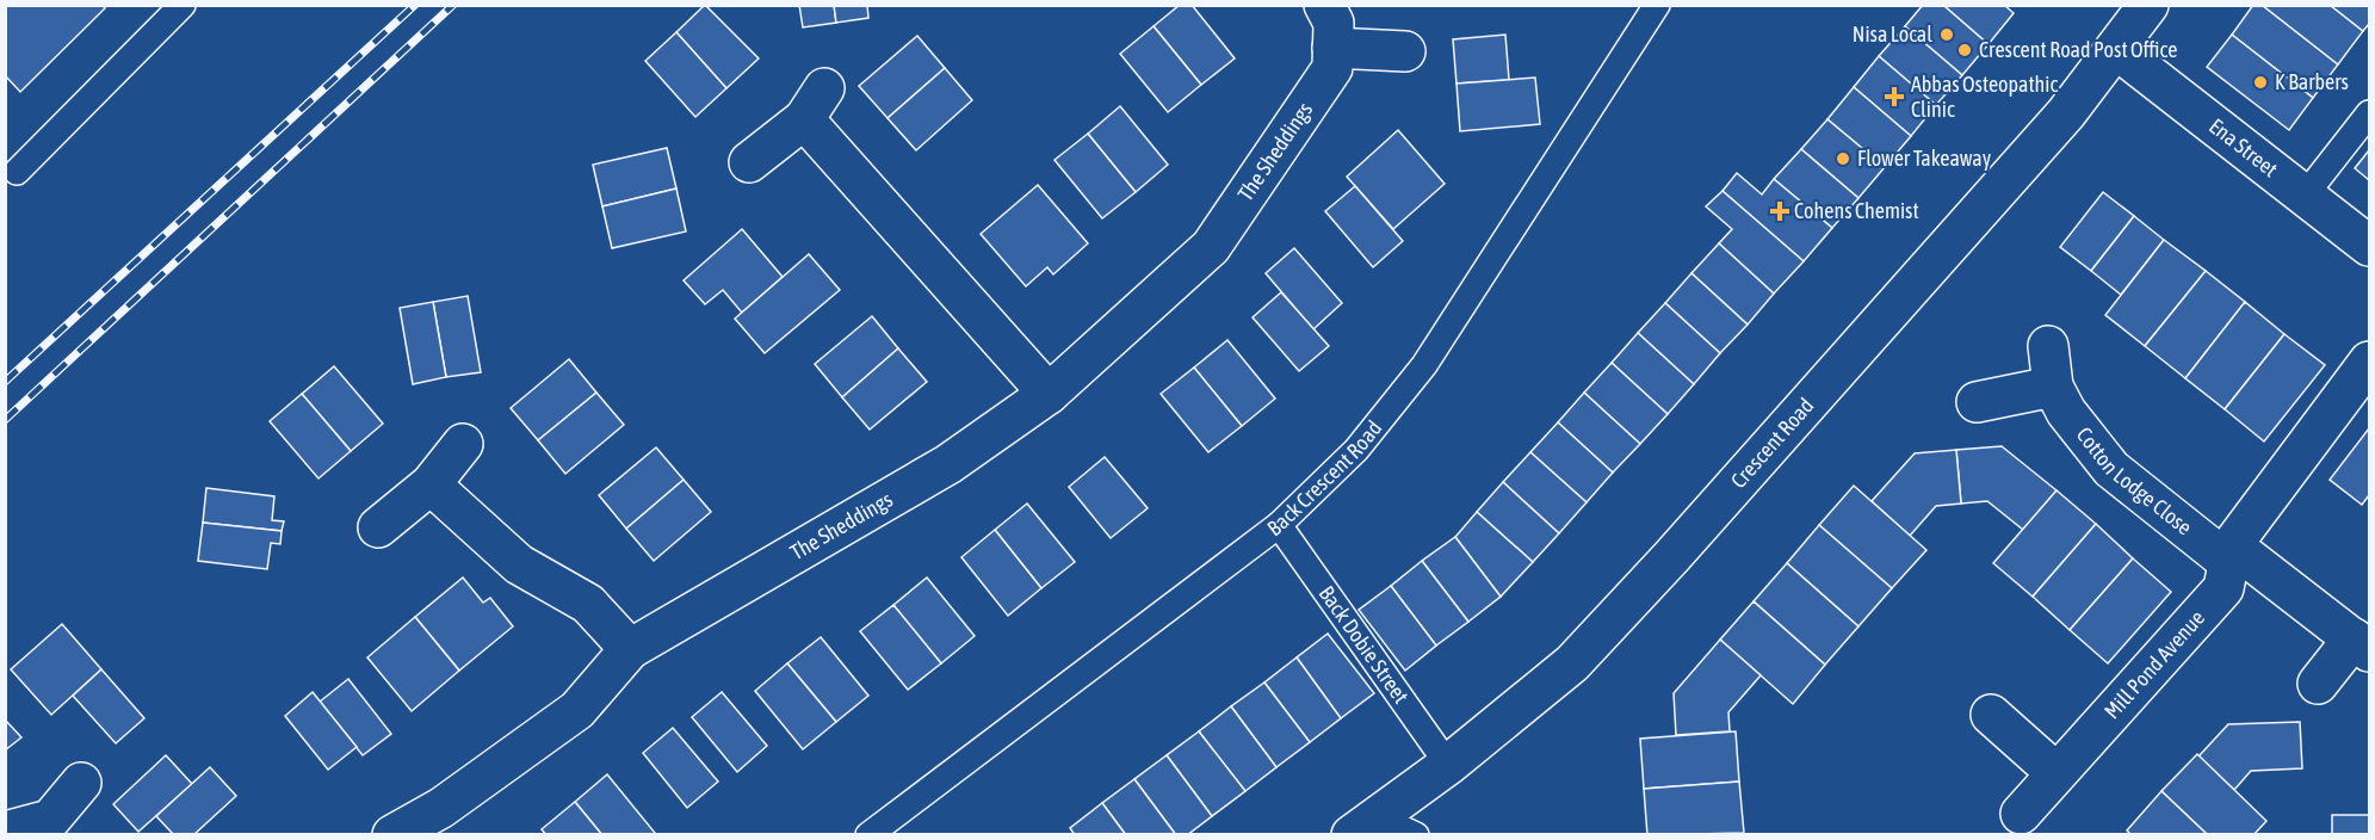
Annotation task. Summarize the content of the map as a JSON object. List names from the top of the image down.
{
  "streets": {
    "street": [
      "Ena Street",
      "The Sheddings",
      "Crescent Road",
      "Cotton Lodge Close",
      "Mill Pond Avenue"
    ],
    "lane": ["Back Crescent Road", "Back Dobie Street"]
  },
  "crossings": [
    ["Ena Street", "Crescent Road"],
    ["Crescent Road", "Back Dobie Street"],
    ["Back Crescent Road", "Back Dobie Street"],
    ["Cotton Lodge Close", "Mill Pond Avenue"]
  ],
  "places": {
    "other": [
      "Nisa Local",
      "Crescent Road Post Office",
      "K Barbers",
      "Flower Takeaway"
    ],
    "health": ["Abbas Osteopathic Clinic", "Cohens Chemist"]
  }
}
